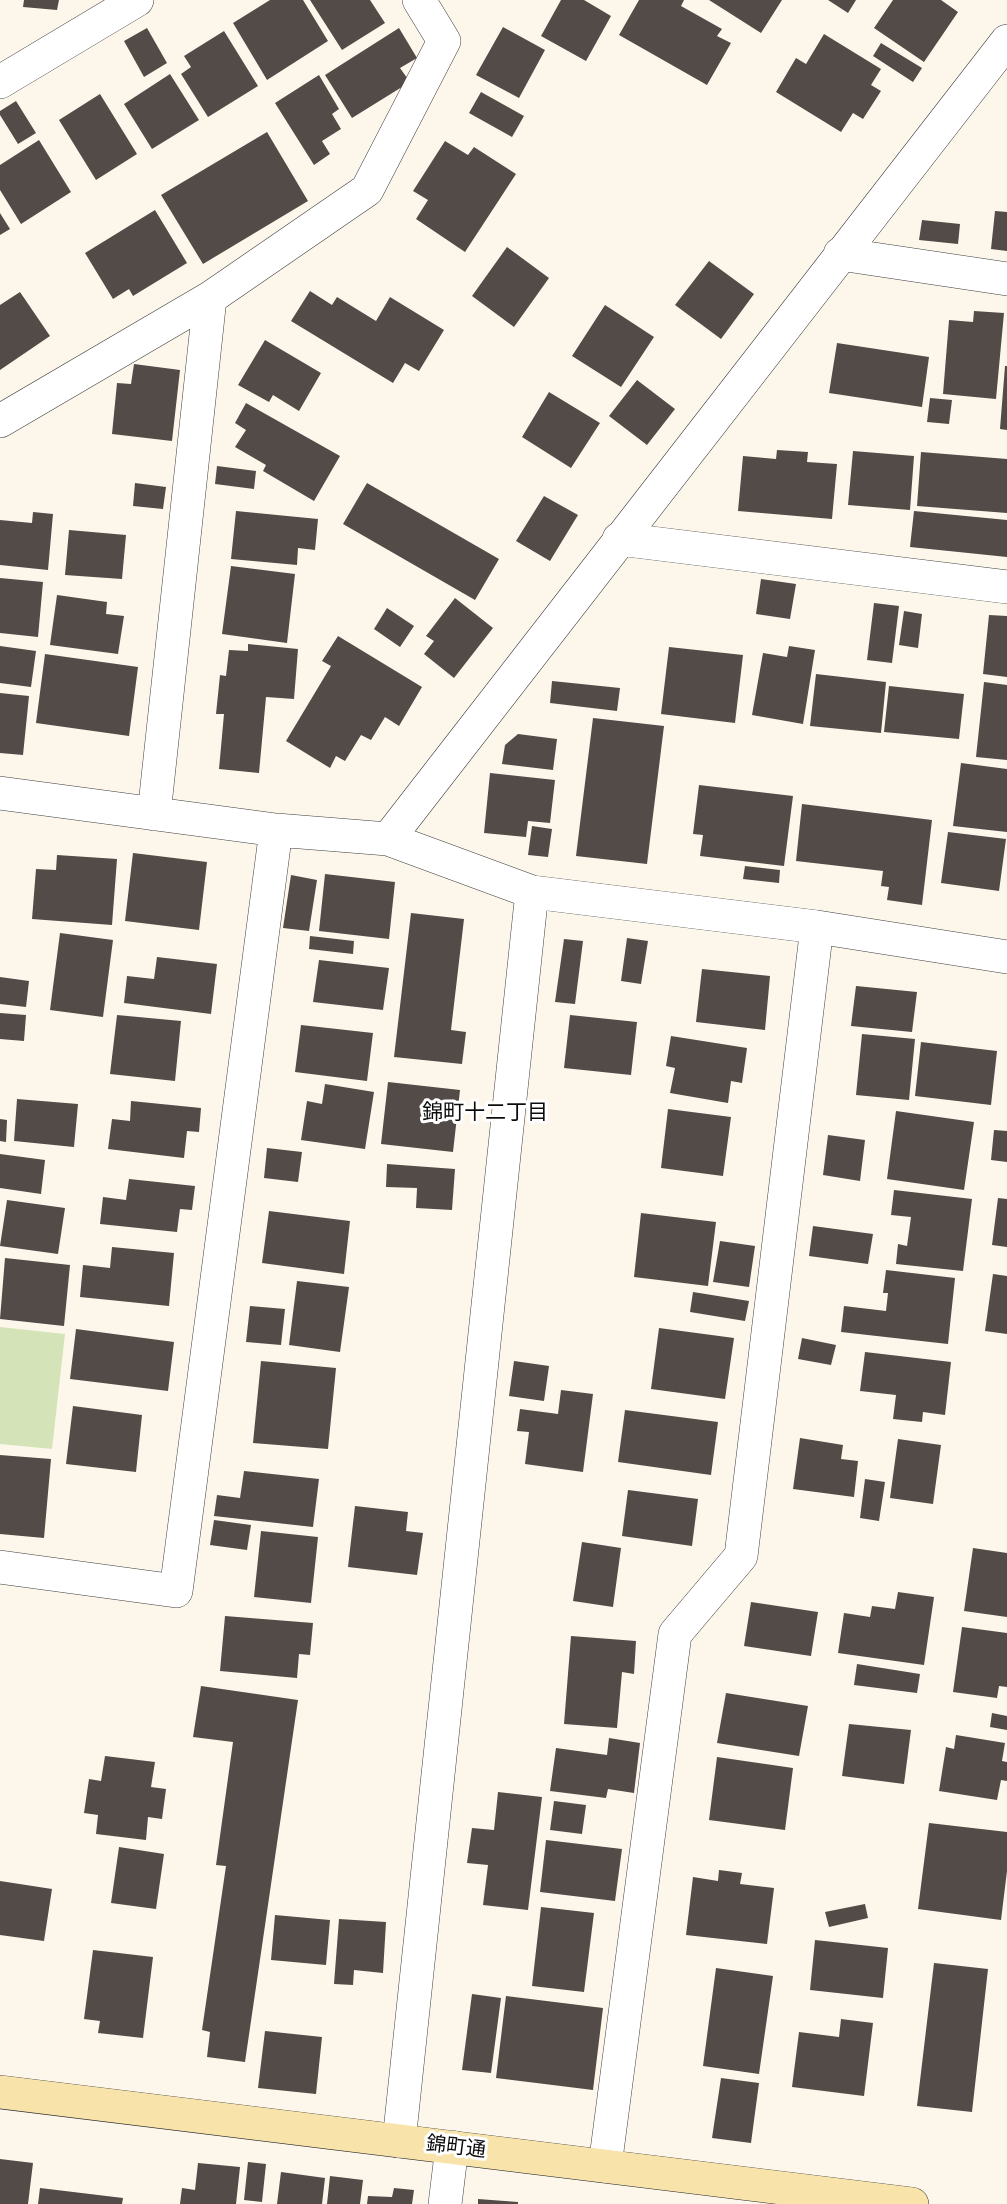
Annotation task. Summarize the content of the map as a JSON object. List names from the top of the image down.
{
  "streets": {
    "street": ["錦町通"]
  },
  "districts": ["錦町十二丁目"]
}
